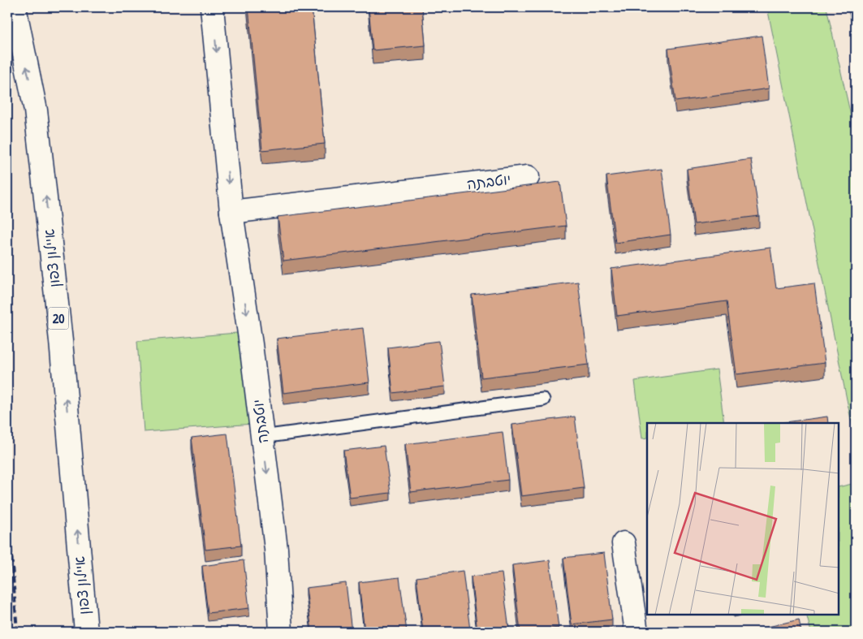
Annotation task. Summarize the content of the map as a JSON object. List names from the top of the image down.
{
  "streets": {
    "main road": ["יוטבתה", "איילון צפון", "20"]
  },
  "one_way": ["יוטבתה", "איילון צפון"]
}
